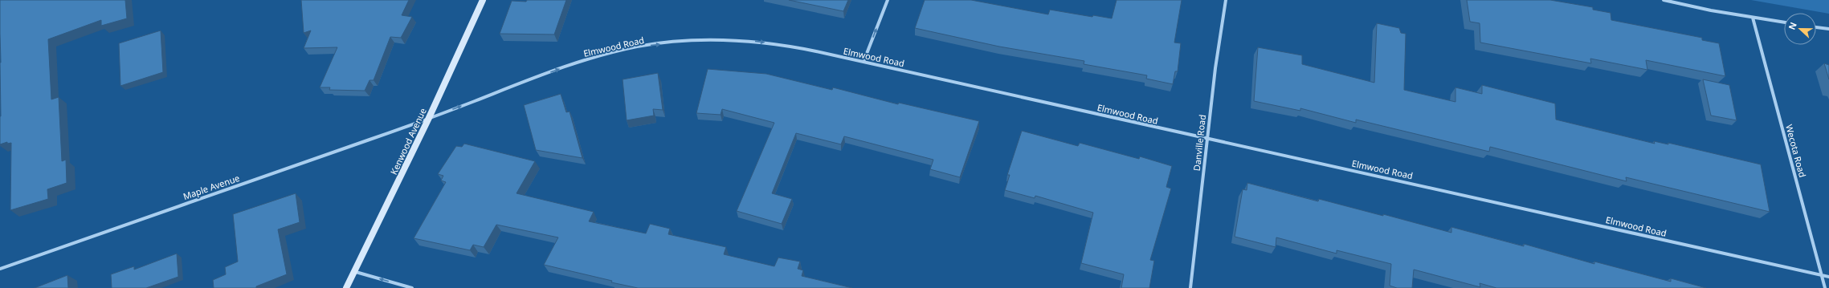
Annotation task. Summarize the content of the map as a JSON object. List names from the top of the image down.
{
  "streets": {
    "main road": ["Kenwood Avenue"],
    "street": [
      "Elmwood Road",
      "Danville Road",
      "Wecota Road",
      "Maple Avenue"
    ]
  },
  "crossings": [
    ["Elmwood Road", "Kenwood Avenue"],
    ["Elmwood Road", "Danville Road"],
    ["Elmwood Road", "Wecota Road"],
    ["Elmwood Road", "Maple Avenue"],
    ["Kenwood Avenue", "Maple Avenue"]
  ],
  "north": "left"
}
